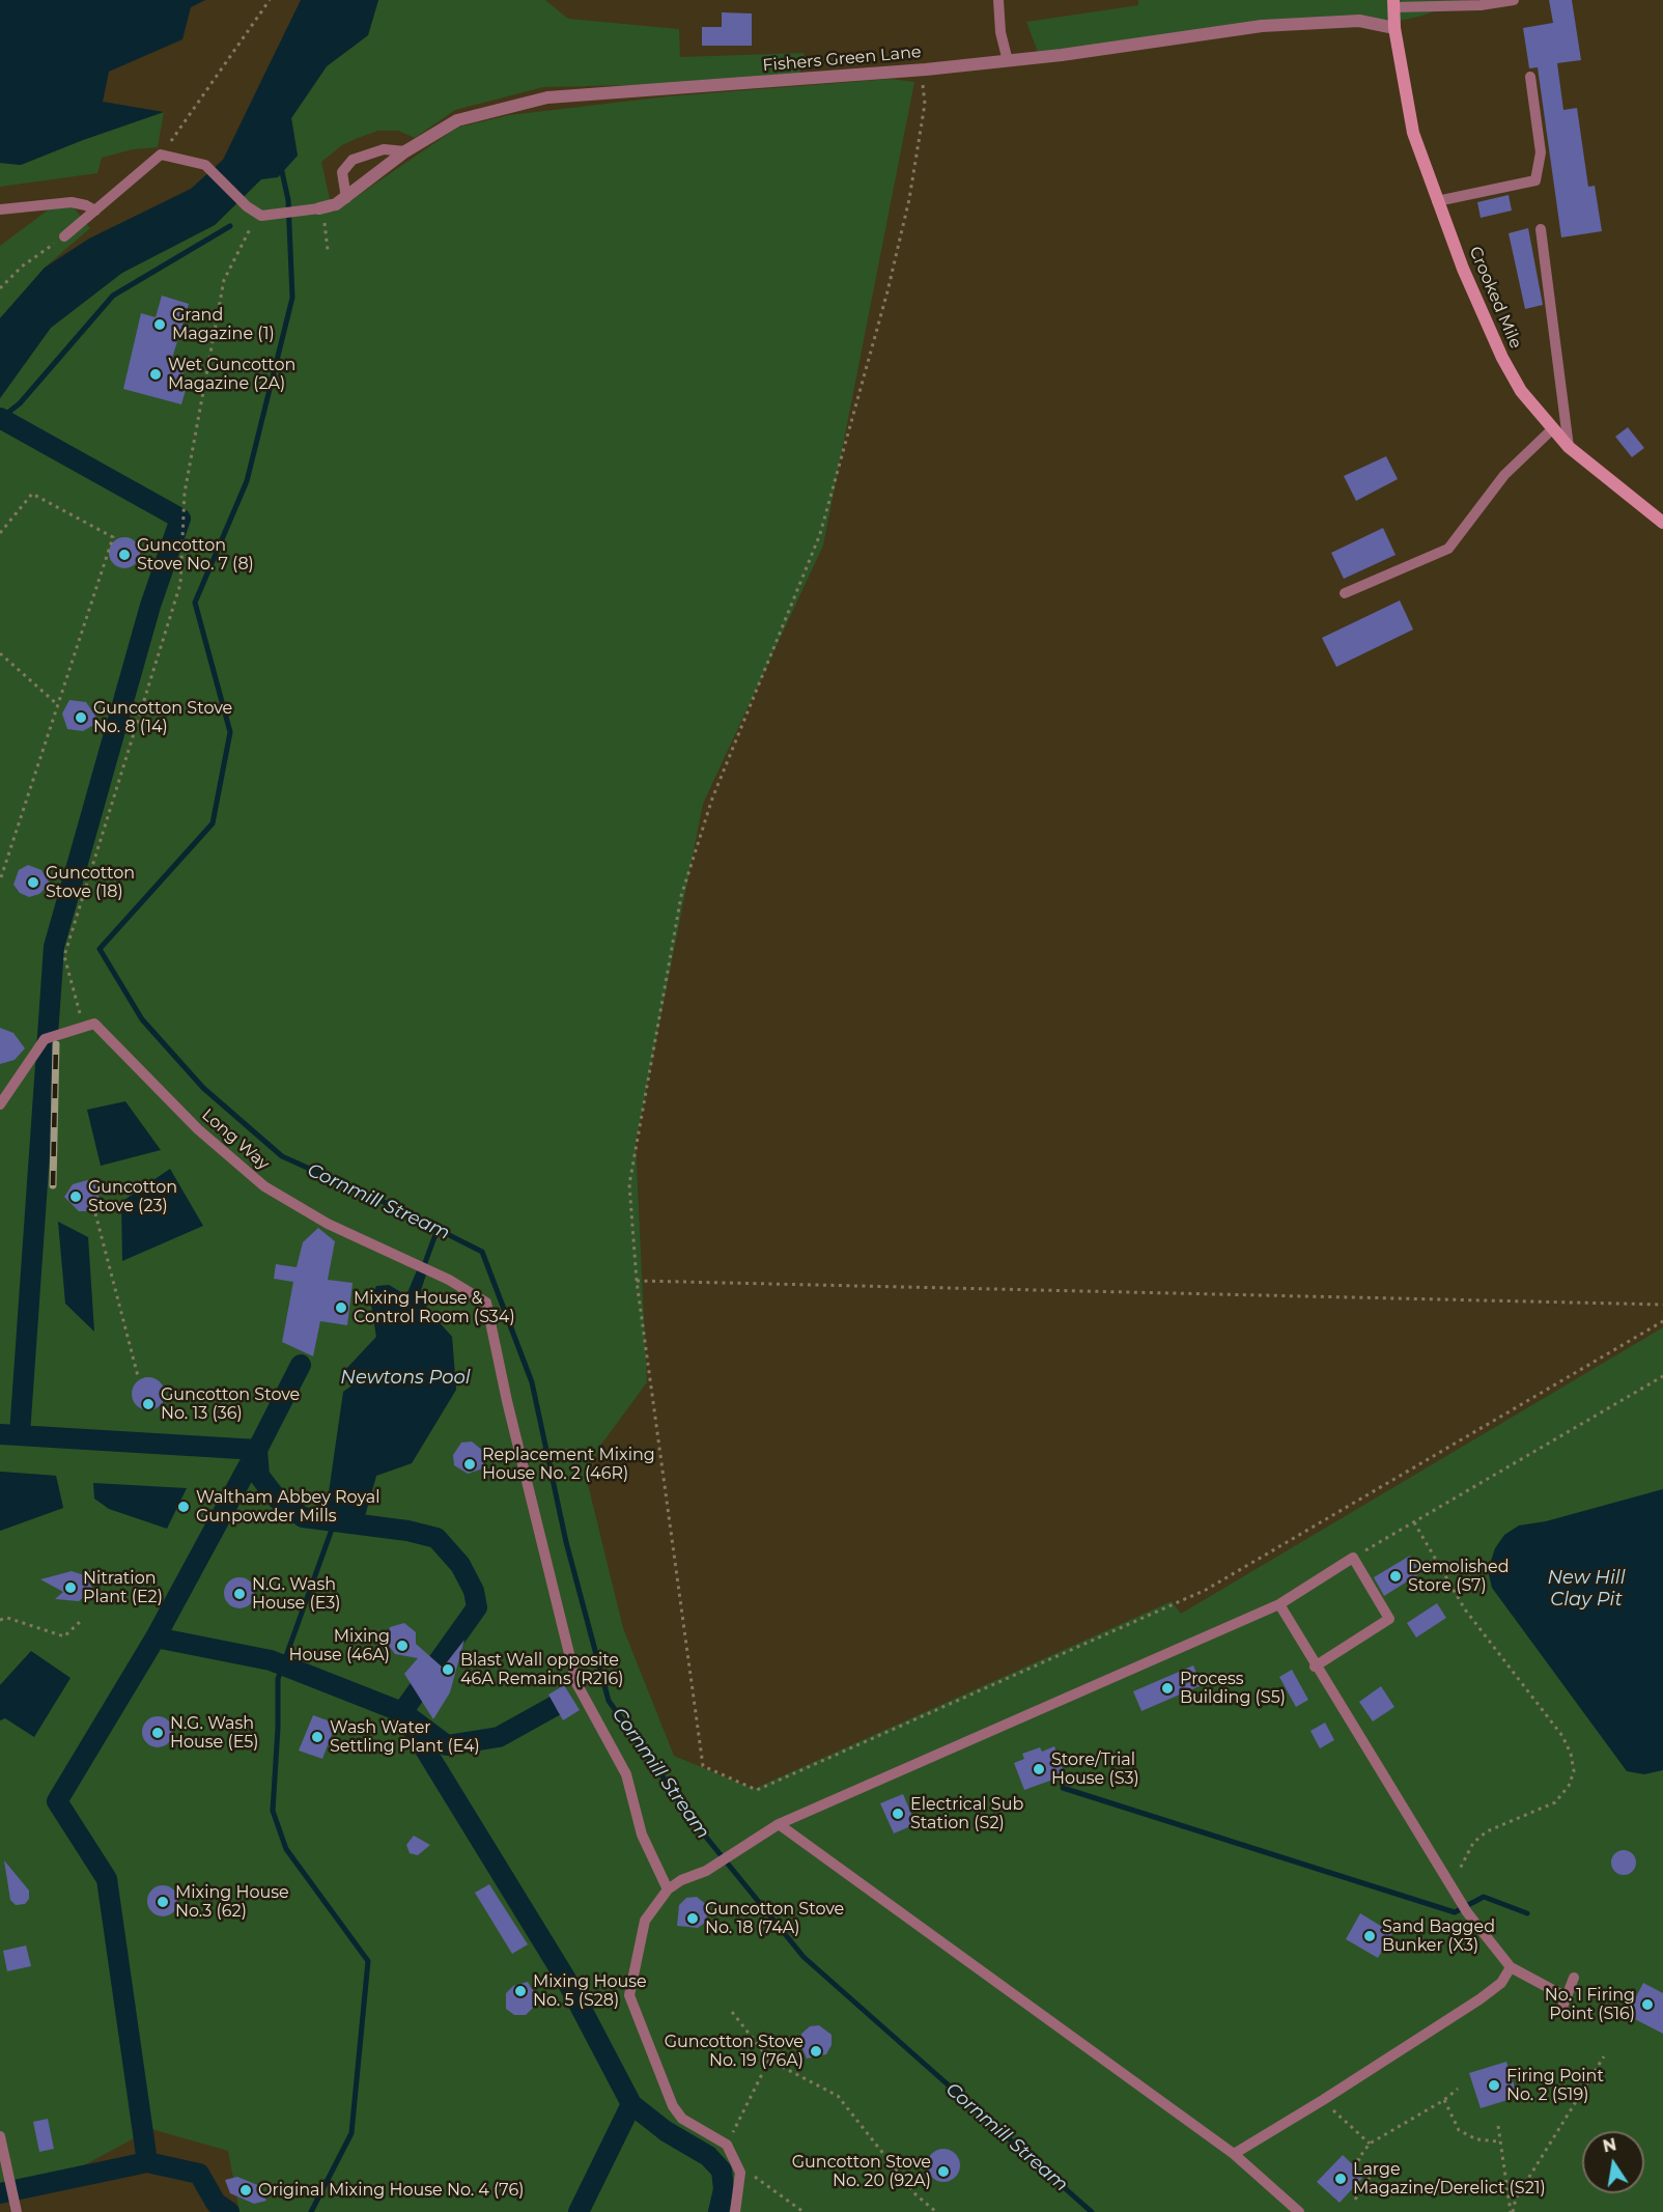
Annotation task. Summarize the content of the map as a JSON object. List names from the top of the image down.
{
  "streets": {
    "main road": ["Crooked Mile"],
    "street": ["Fishers Green Lane"],
    "lane": ["Long Way"]
  },
  "crossings": [
    ["Fishers Green Lane", "Crooked Mile"]
  ],
  "water": ["Cornmill Stream", "Newtons Pool", "New Hill Clay Pit"],
  "places": [
    "Grand Magazine (1)",
    "Wet Guncotton Magazine (2A)",
    "Guncotton Stove No. 7 (8)",
    "Guncotton Stove No. 8 (14)",
    "Guncotton Stove (18)",
    "Guncotton Stove (23)",
    "Mixing House & Control Room (S34)",
    "Guncotton Stove No. 13 (36)",
    "Replacement Mixing House No. 2 (46R)",
    "Waltham Abbey Royal Gunpowder Mills",
    "Demolished Store (S7)",
    "Nitration Plant (E2)",
    "N.G. Wash House (E3)",
    "Mixing House (46A)",
    "Blast Wall opposite 46A Remains (R216)",
    "Process Building (S5)",
    "N.G. Wash House (E5)",
    "Wash Water Settling Plant (E4)",
    "Store/Trial House (S3)",
    "Electrical Sub Station (S2)",
    "Mixing House No.3 (62)",
    "Guncotton Stove No. 18 (74A)",
    "Sand Bagged Bunker (X3)",
    "Mixing House No. 5 (S28)",
    "No. 1 Firing Point (S16)",
    "Guncotton Stove No. 19 (76A)",
    "Firing Point No. 2 (S19)",
    "Guncotton Stove No. 20 (92A)",
    "Large Magazine/Derelict (S21)",
    "Original Mixing House No. 4 (76)"
  ],
  "north": "top"
}
